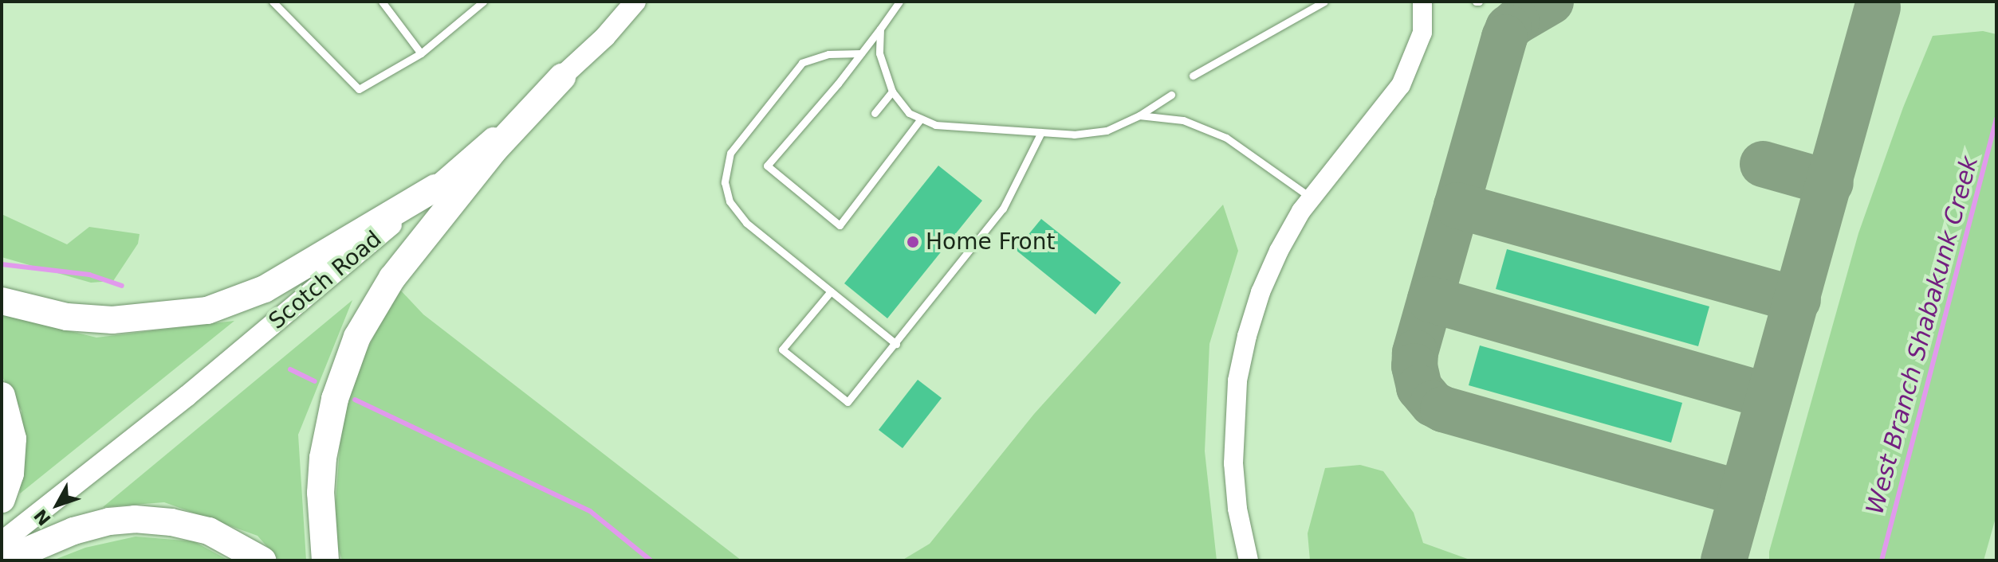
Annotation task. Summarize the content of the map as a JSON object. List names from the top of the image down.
{
  "streets": {
    "main road": ["Scotch Road"]
  },
  "water": ["West Branch Shabakunk Creek"],
  "places": ["Home Front"],
  "north": "bottom left"
}
